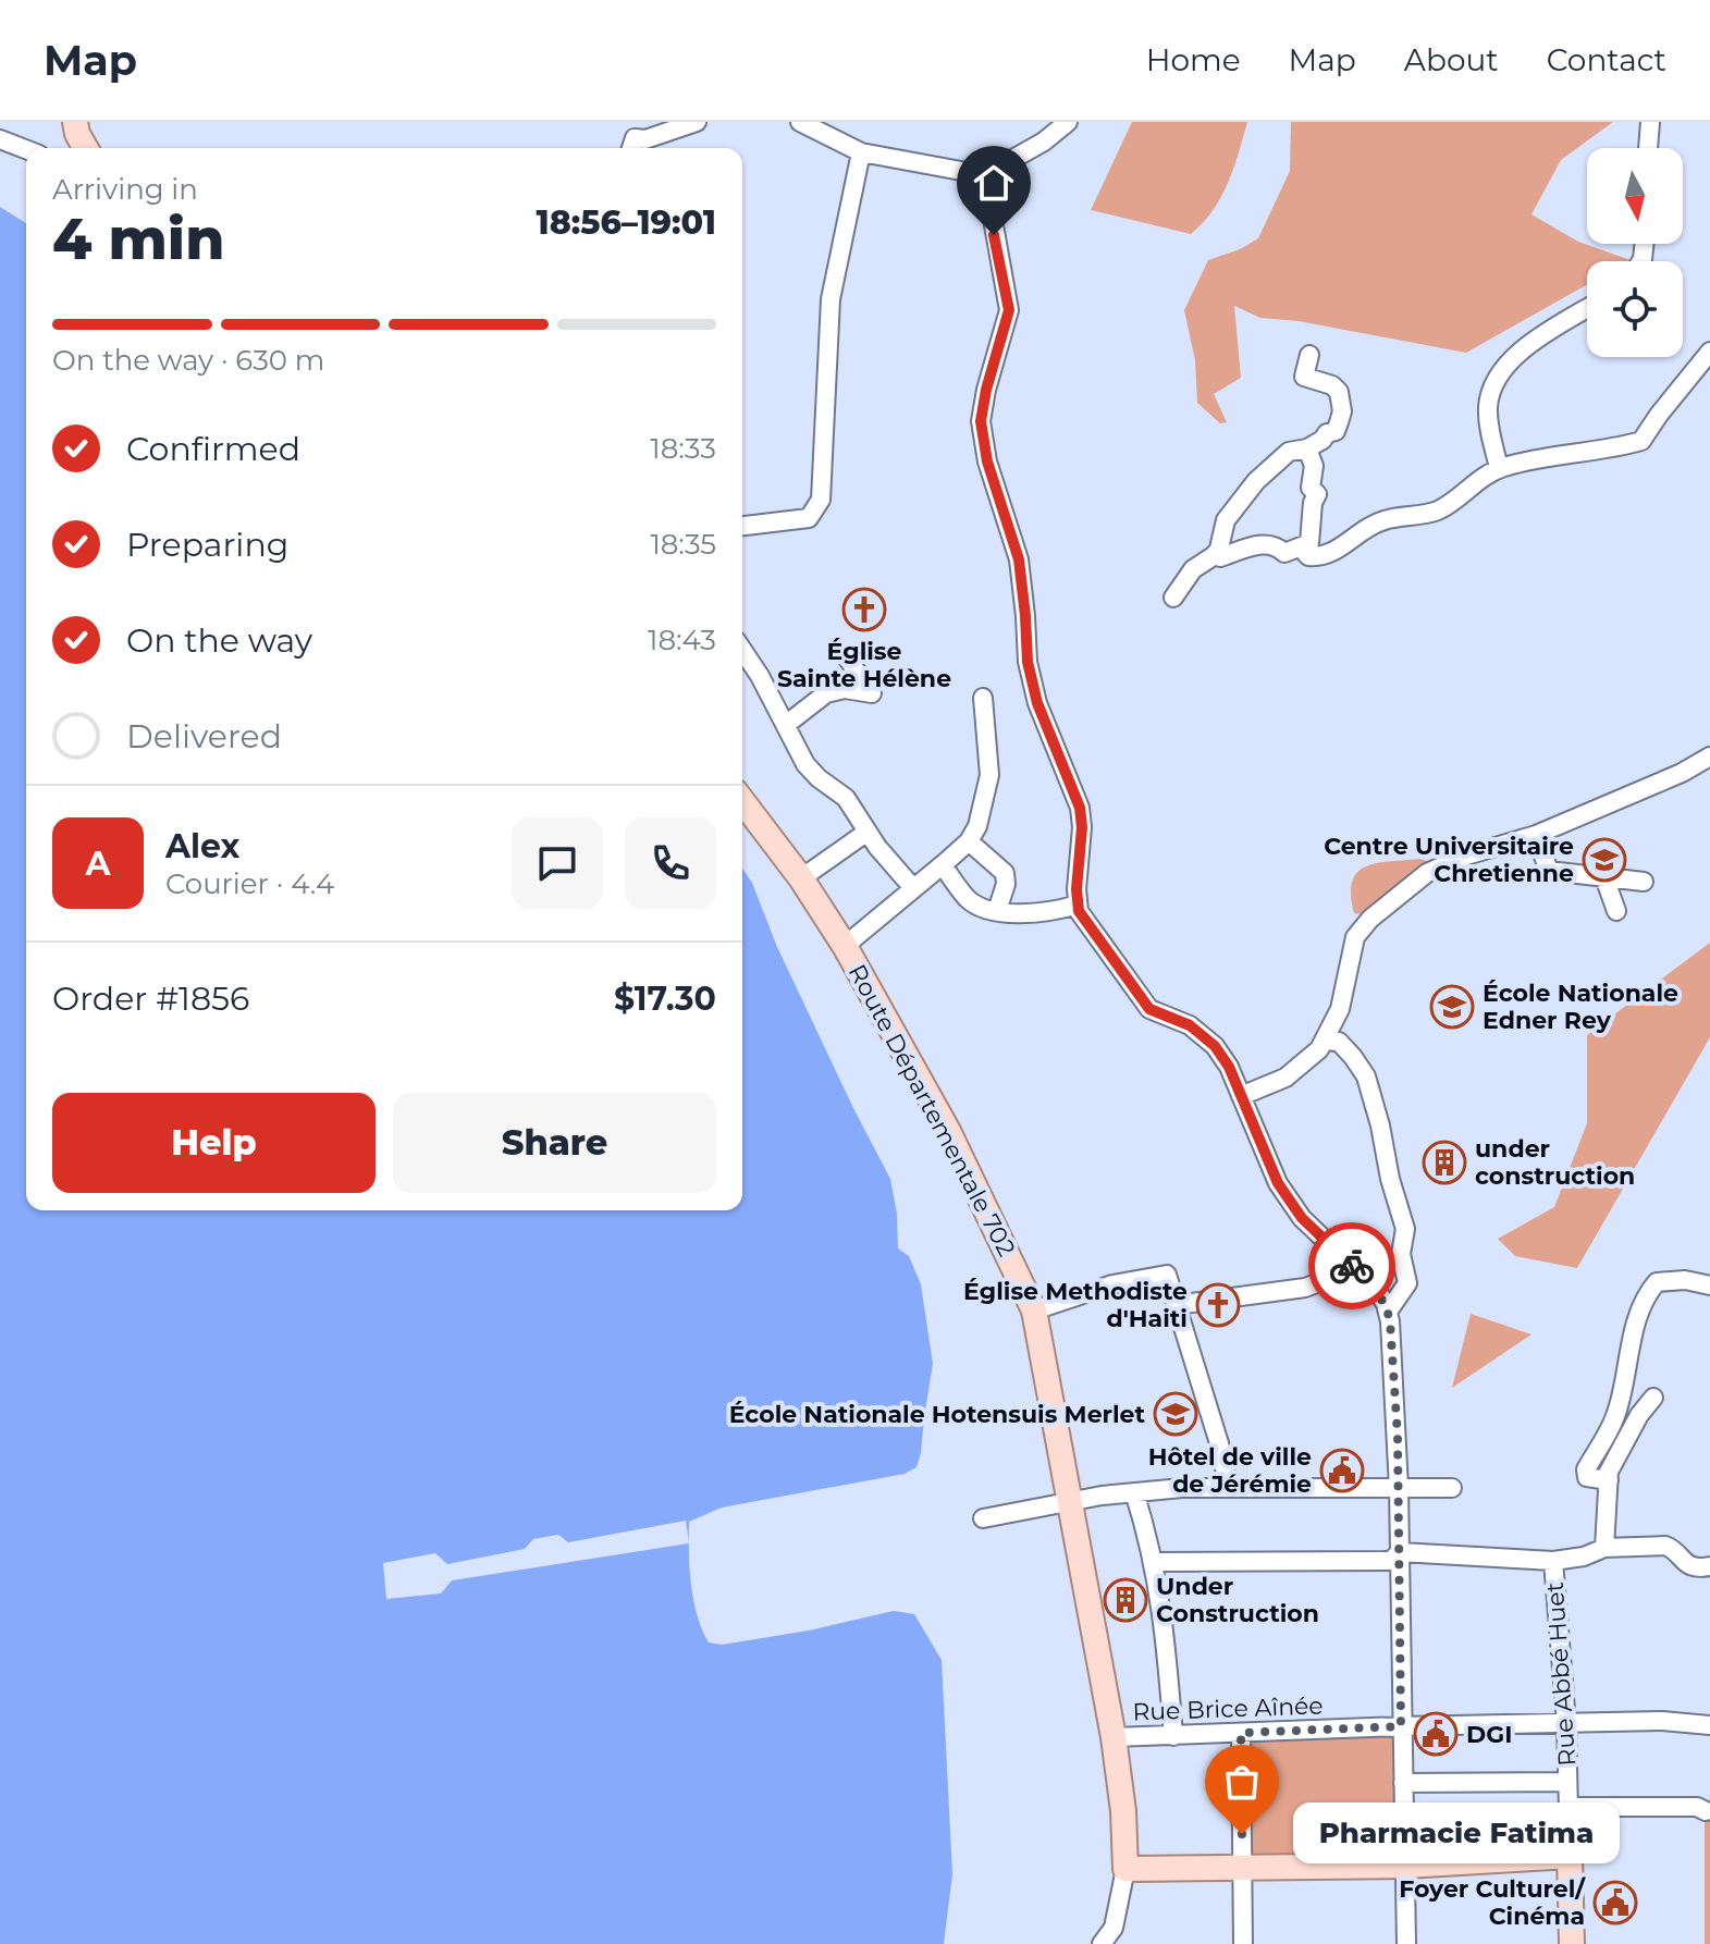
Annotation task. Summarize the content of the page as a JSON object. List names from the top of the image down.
{
  "streets": {
    "main road": ["Route Départementale 702", "Rue Abbé Huet"],
    "street": ["Rue Brice Aînée"]
  },
  "crossings": [
    ["Route Départementale 702", "Rue Brice Aînée"],
    ["Rue Abbé Huet", "Rue Brice Aînée"]
  ],
  "places": {
    "church": ["Église Sainte Hélène", "Église Methodiste d'Haiti"],
    "school or university": ["Centre Universitaire Chretienne", "École Nationale Edner Rey", "École Nationale Hotensuis Merlet"],
    "building": ["under construction", "Under Construction"],
    "public building": ["Hôtel de ville de Jérémie", "DGI", "Foyer Culturel/ Cinéma"],
    "other": ["Pharmacie Fatima"]
  },
  "north": "bottom",
  "page": {
    "header": "Map",
    "nav": [
      "Home",
      "Map",
      "About",
      "Contact"
    ],
    "heading": ["4 min", "Arriving in", "18:56–19:01"],
    "panel": [
      "Alex",
      "Courier · 4.4",
      "Order #1856",
      "$17.30"
    ],
    "bar": "On the way · 630 m",
    "list": [
      ["Confirmed", "18:33"],
      ["Preparing", "18:35"],
      ["On the way", "18:43"],
      "Delivered"
    ],
    "round": "A",
    "buttons": ["Help", "Share"],
    "bubble": "Pharmacie Fatima"
  }
}
